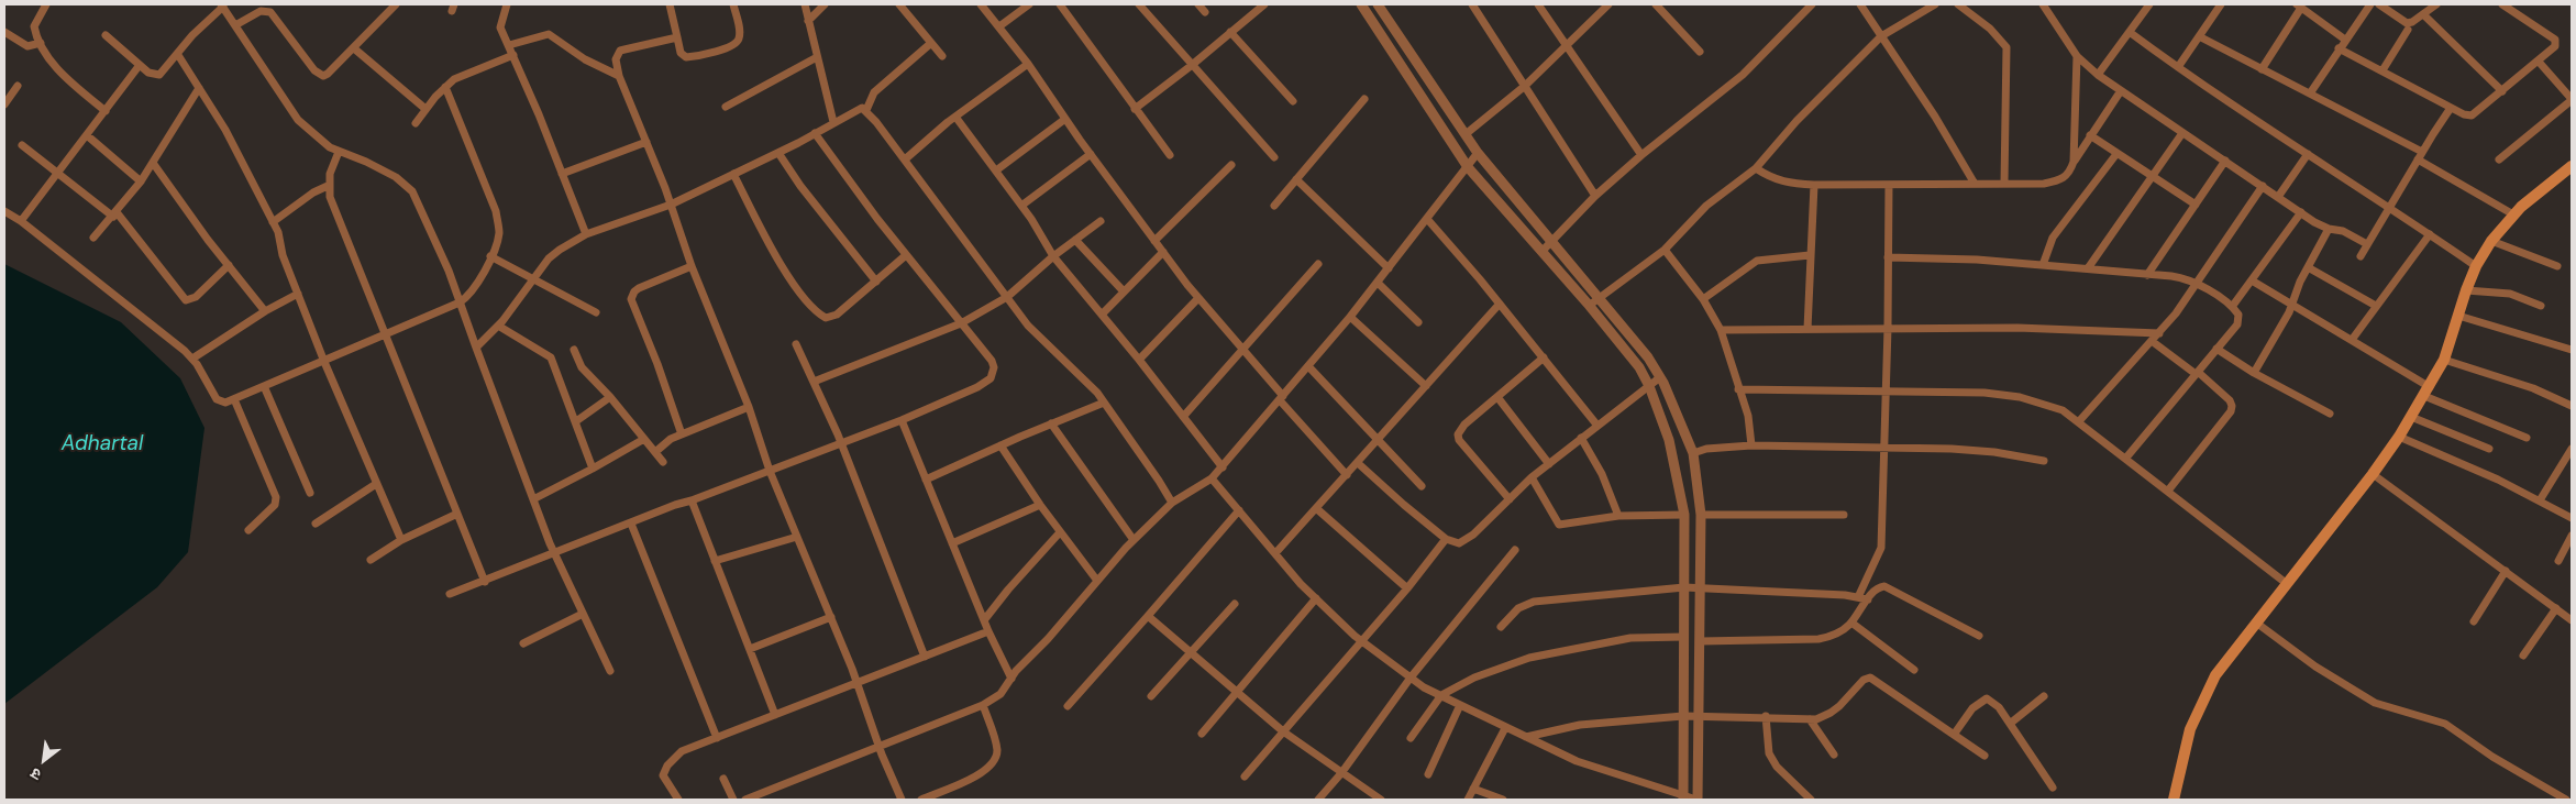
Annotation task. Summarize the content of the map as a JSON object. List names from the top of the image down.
{
  "water": ["Adhartal"],
  "north": "bottom left"
}
